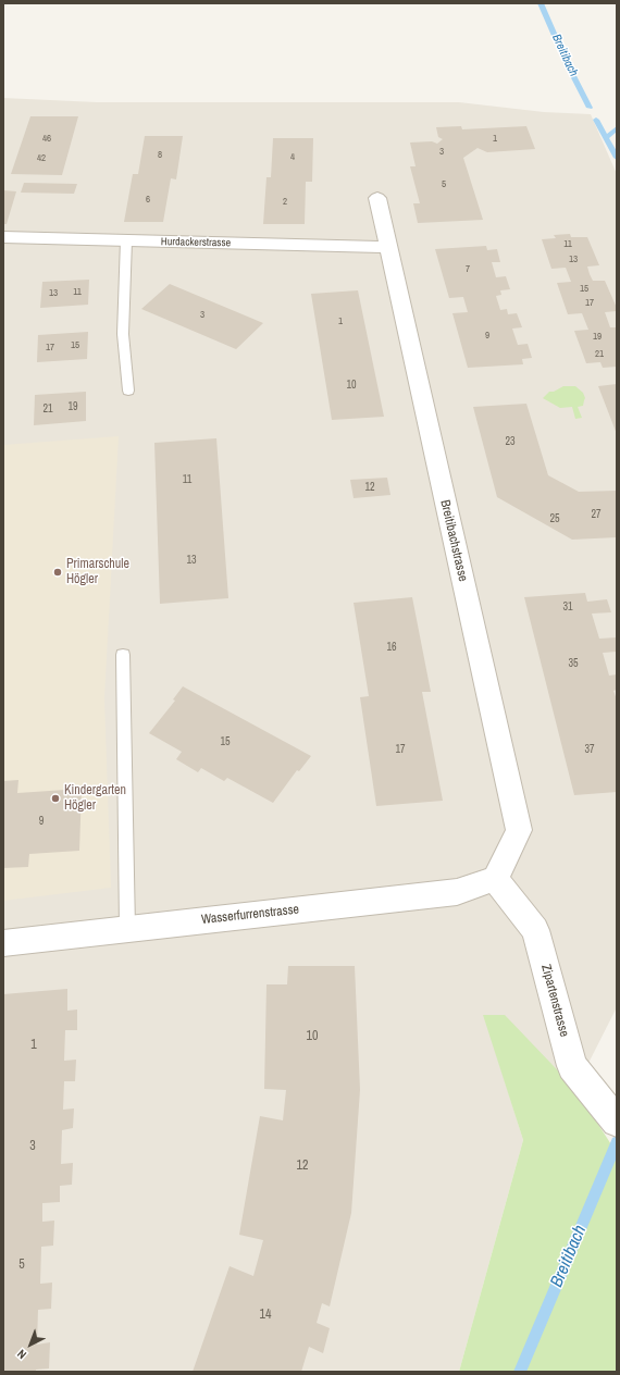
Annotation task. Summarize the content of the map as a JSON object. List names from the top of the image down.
{
  "streets": {
    "street": [
      "Hurdackerstrasse",
      "Breitibachstrasse",
      "Wasserfurrenstrasse",
      "Zipartenstrasse"
    ]
  },
  "crossings": [
    ["Hurdackerstrasse", "Breitibachstrasse"],
    ["Breitibachstrasse", "Wasserfurrenstrasse"],
    ["Breitibachstrasse", "Zipartenstrasse"],
    ["Wasserfurrenstrasse", "Zipartenstrasse"]
  ],
  "water": ["Breitibach"],
  "places": ["Primarschule Högler", "Kindergarten Högler"],
  "house_numbers": [
    "46",
    "1",
    "3",
    "8",
    "4",
    "42",
    "5",
    "6",
    "2",
    "11",
    "13",
    "7",
    "15",
    "11",
    "13",
    "17",
    "3",
    "1",
    "9",
    "19",
    "15",
    "17",
    "21",
    "10",
    "19",
    "21",
    "23",
    "11",
    "12",
    "27",
    "25",
    "13",
    "31",
    "16",
    "35",
    "15",
    "17",
    "37",
    "9",
    "10",
    "1",
    "3",
    "12",
    "5",
    "14"
  ],
  "north": "bottom left"
}
